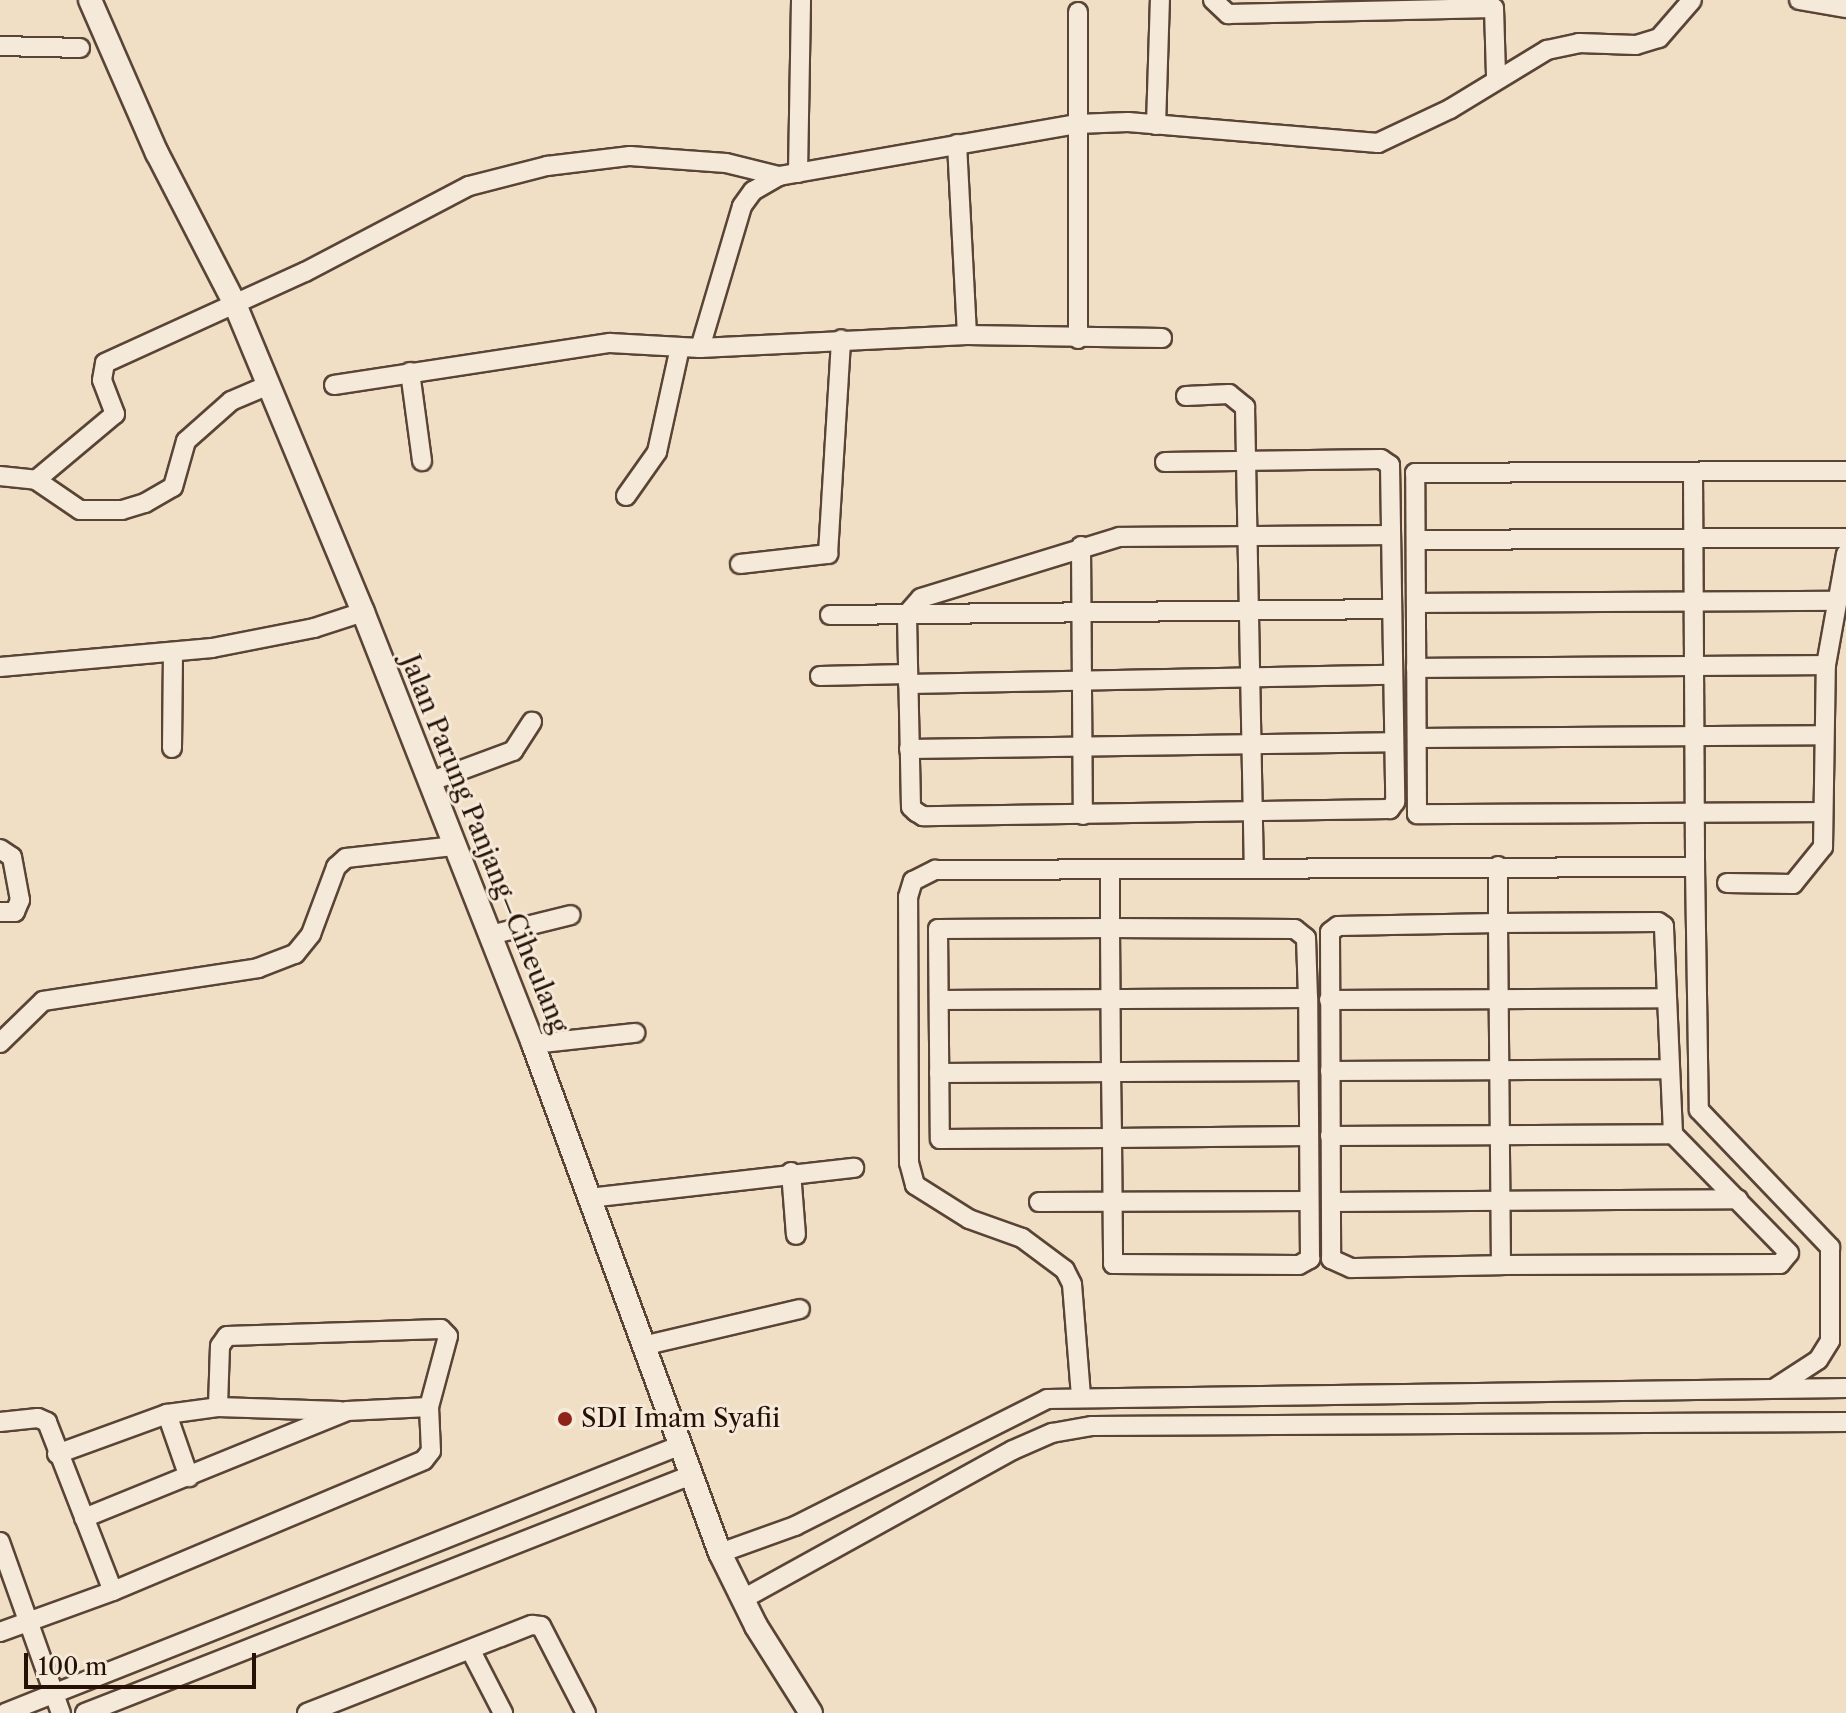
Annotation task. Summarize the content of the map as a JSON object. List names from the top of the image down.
{
  "streets": {
    "street": ["Jalan Parung Panjang–Ciheulang"]
  },
  "places": ["SDI Imam Syafii"],
  "scale_bar": "100 m"
}
